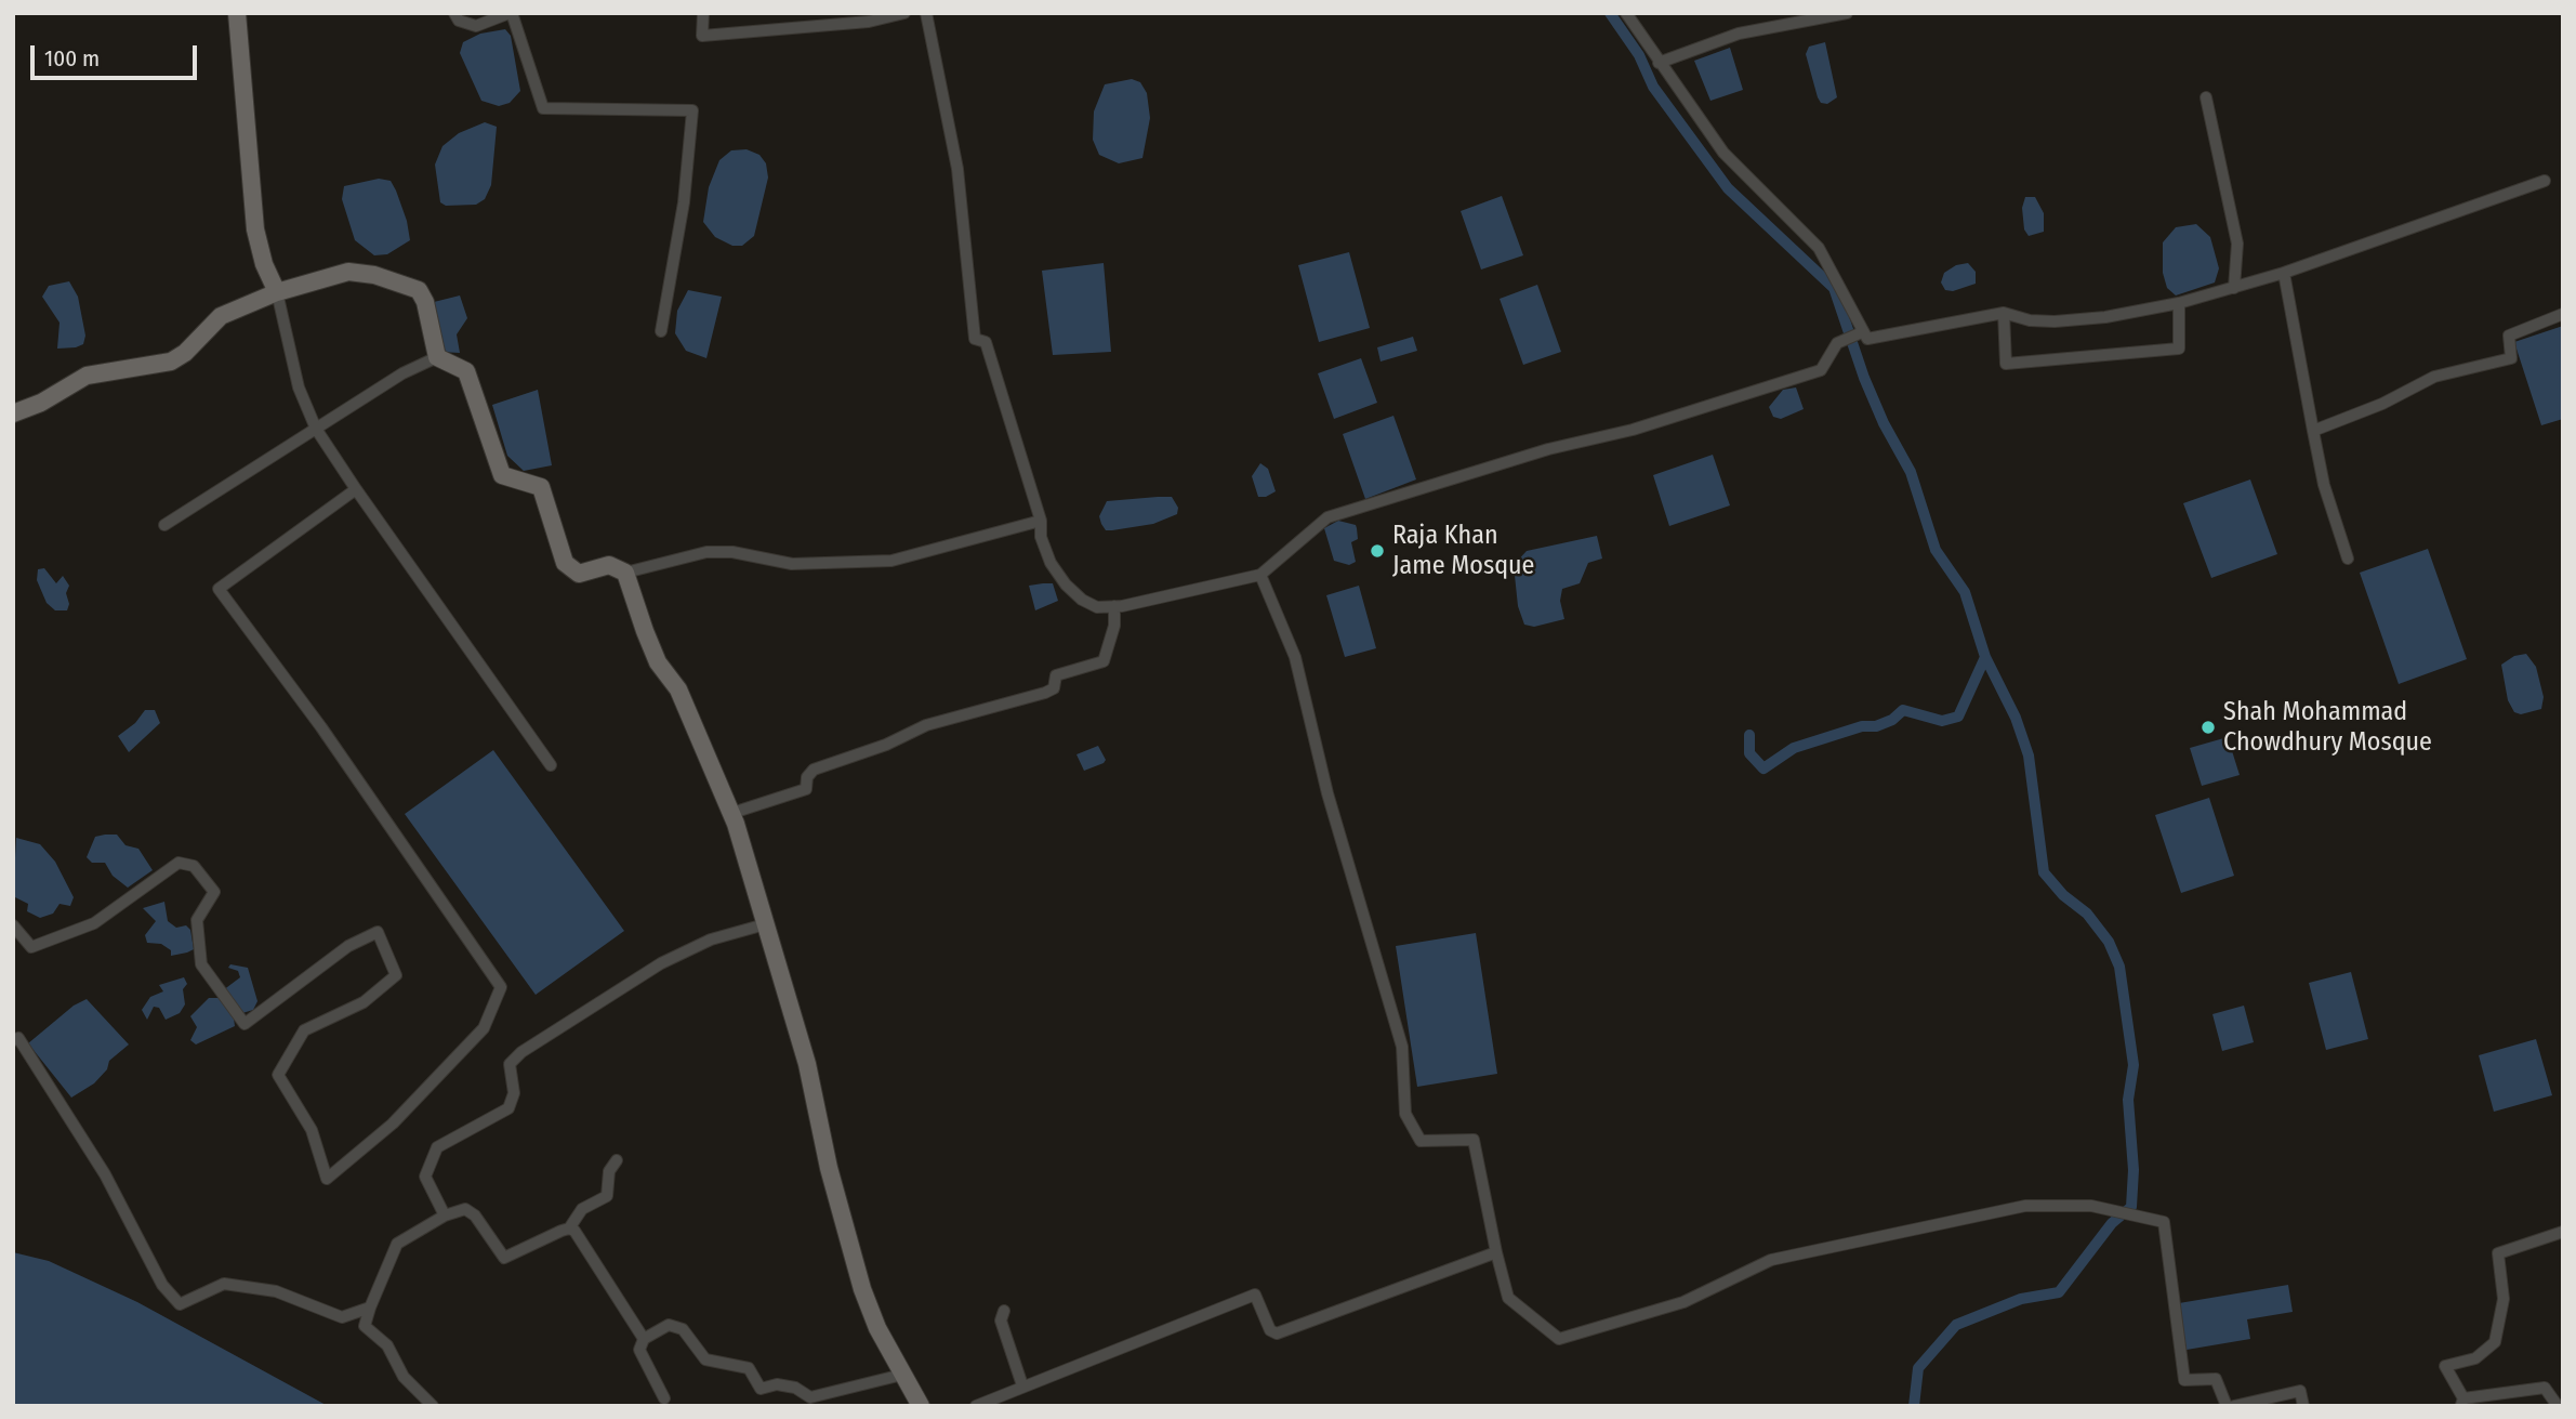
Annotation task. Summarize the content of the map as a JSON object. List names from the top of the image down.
{
  "places": ["Raja Khan Jame Mosque", "Shah Mohammad Chowdhury Mosque"],
  "scale_bar": "100 m"
}
